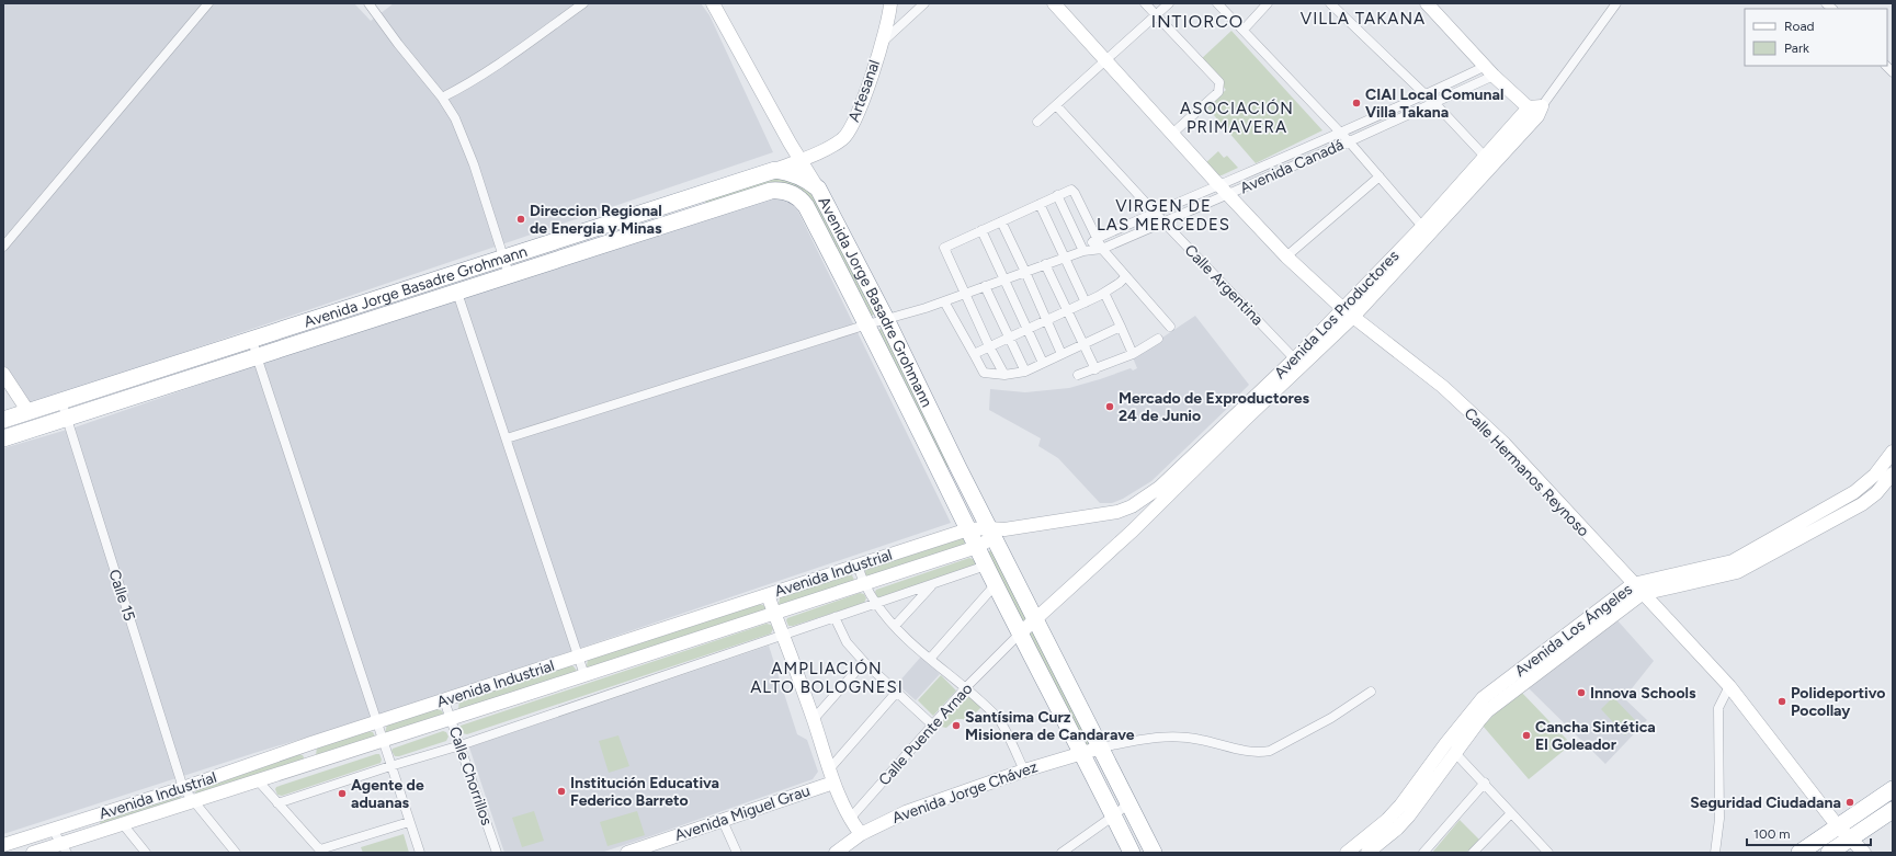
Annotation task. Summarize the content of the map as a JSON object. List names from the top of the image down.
{
  "streets": {
    "highway": ["Avenida Jorge Basadre Grohmann"],
    "street": [
      "Artesanal",
      "Avenida Canadá",
      "Calle Argentina",
      "Avenida Los Productores",
      "Calle Hermanos Reynoso",
      "Avenida Industrial",
      "Calle 15",
      "Avenida Los Ángeles",
      "Calle Puente Arnao",
      "Calle Chorrillos",
      "Avenida Jorge Chávez",
      "Avenida Miguel Grau"
    ]
  },
  "crossings": [
    ["Artesanal", "Avenida Jorge Basadre Grohmann"],
    ["Avenida Canadá", "Calle Argentina"],
    ["Avenida Canadá", "Calle Hermanos Reynoso"],
    ["Calle Argentina", "Avenida Los Productores"],
    ["Avenida Jorge Basadre Grohmann", "Avenida Los Productores"],
    ["Avenida Jorge Basadre Grohmann", "Avenida Industrial"],
    ["Avenida Jorge Basadre Grohmann", "Calle 15"],
    ["Avenida Jorge Basadre Grohmann", "Calle Puente Arnao"],
    ["Avenida Jorge Basadre Grohmann", "Avenida Jorge Chávez"],
    ["Avenida Los Productores", "Calle Hermanos Reynoso"],
    ["Avenida Los Productores", "Avenida Industrial"],
    ["Avenida Los Productores", "Calle Puente Arnao"],
    ["Calle Hermanos Reynoso", "Avenida Los Ángeles"],
    ["Avenida Industrial", "Calle 15"],
    ["Avenida Industrial", "Calle Chorrillos"]
  ],
  "districts": [
    "VILLA TAKANA",
    "INTIORCO",
    "ASOCIACIÓN PRIMAVERA",
    "VIRGEN DE LAS MERCEDES",
    "AMPLIACIÓN ALTO BOLOGNESI"
  ],
  "places": [
    "CIAI Local Comunal Villa Takana",
    "Direccion Regional de Energia y Minas",
    "Mercado de Exproductores 24 de Junio",
    "Innova Schools",
    "Polideportivo Pocollay",
    "Santísima Curz Misionera de Candarave",
    "Cancha Sintética El Goleador",
    "Institución Educativa Federico Barreto",
    "Agente de aduanas",
    "Seguridad Ciudadana"
  ],
  "legend": ["Road", "Park"],
  "scale_bar": "100 m"
}
